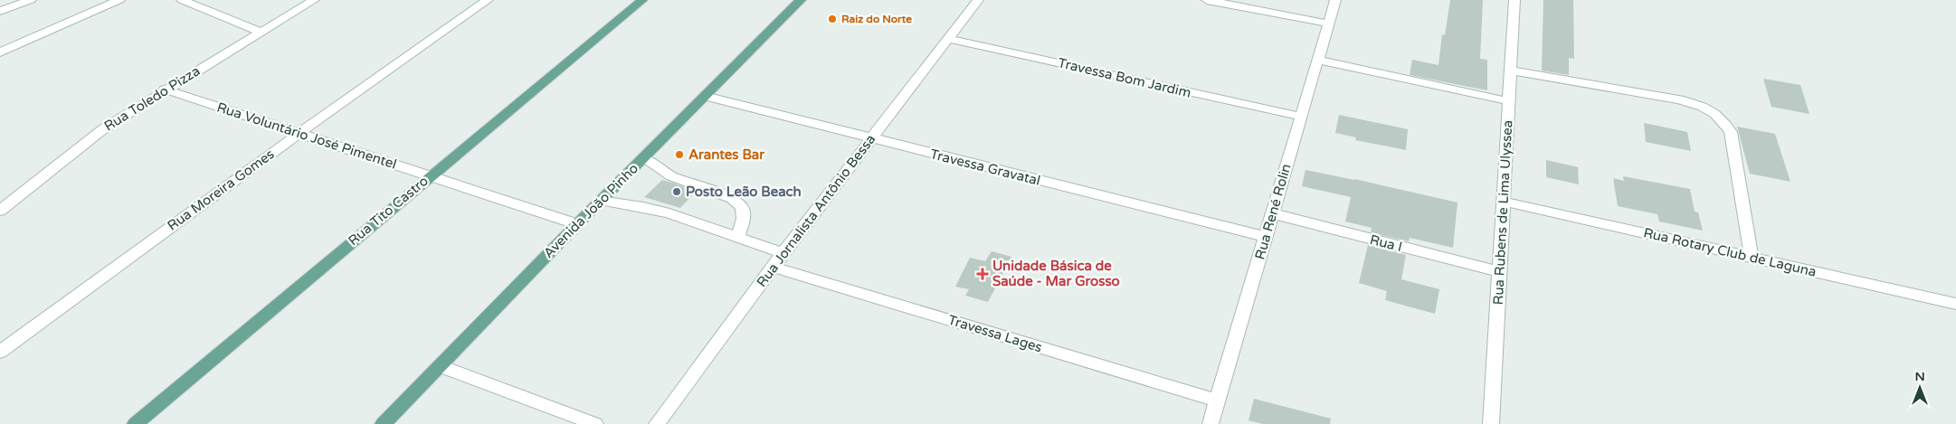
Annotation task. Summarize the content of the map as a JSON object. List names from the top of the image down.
{
  "streets": {
    "main road": ["Rua Tito Castro", "Avenida João Pinho"],
    "street": [
      "Travessa Bom Jardim",
      "Rua Toledo Pizza",
      "Rua Voluntário José Pimentel",
      "Travessa Gravatal",
      "Rua Moreira Gomes",
      "Rua Jornalista Antônio Bessa",
      "Rua René Rolin",
      "Rua Rubens de Lima Ulyssea",
      "Rua I",
      "Rua Rotary Club de Laguna",
      "Travessa Lages"
    ]
  },
  "crossings": [
    ["Travessa Bom Jardim", "Rua Jornalista Antônio Bessa"],
    ["Travessa Bom Jardim", "Rua René Rolin"],
    ["Rua Toledo Pizza", "Rua Voluntário José Pimentel"],
    ["Rua Voluntário José Pimentel", "Rua Moreira Gomes"],
    ["Rua Voluntário José Pimentel", "Rua Tito Castro"],
    ["Rua Voluntário José Pimentel", "Avenida João Pinho"],
    ["Travessa Gravatal", "Avenida João Pinho"],
    ["Travessa Gravatal", "Rua Jornalista Antônio Bessa"],
    ["Travessa Gravatal", "Rua René Rolin"],
    ["Rua Jornalista Antônio Bessa", "Travessa Lages"],
    ["Rua René Rolin", "Rua I"],
    ["Rua René Rolin", "Travessa Lages"],
    ["Rua Rubens de Lima Ulyssea", "Rua I"],
    ["Rua Rubens de Lima Ulyssea", "Rua Rotary Club de Laguna"]
  ],
  "places": {
    "other": ["Raiz do Norte", "Arantes Bar", "Posto Leão Beach"],
    "health": ["Unidade Básica de Saúde - Mar Grosso"]
  },
  "north": "top"
}
